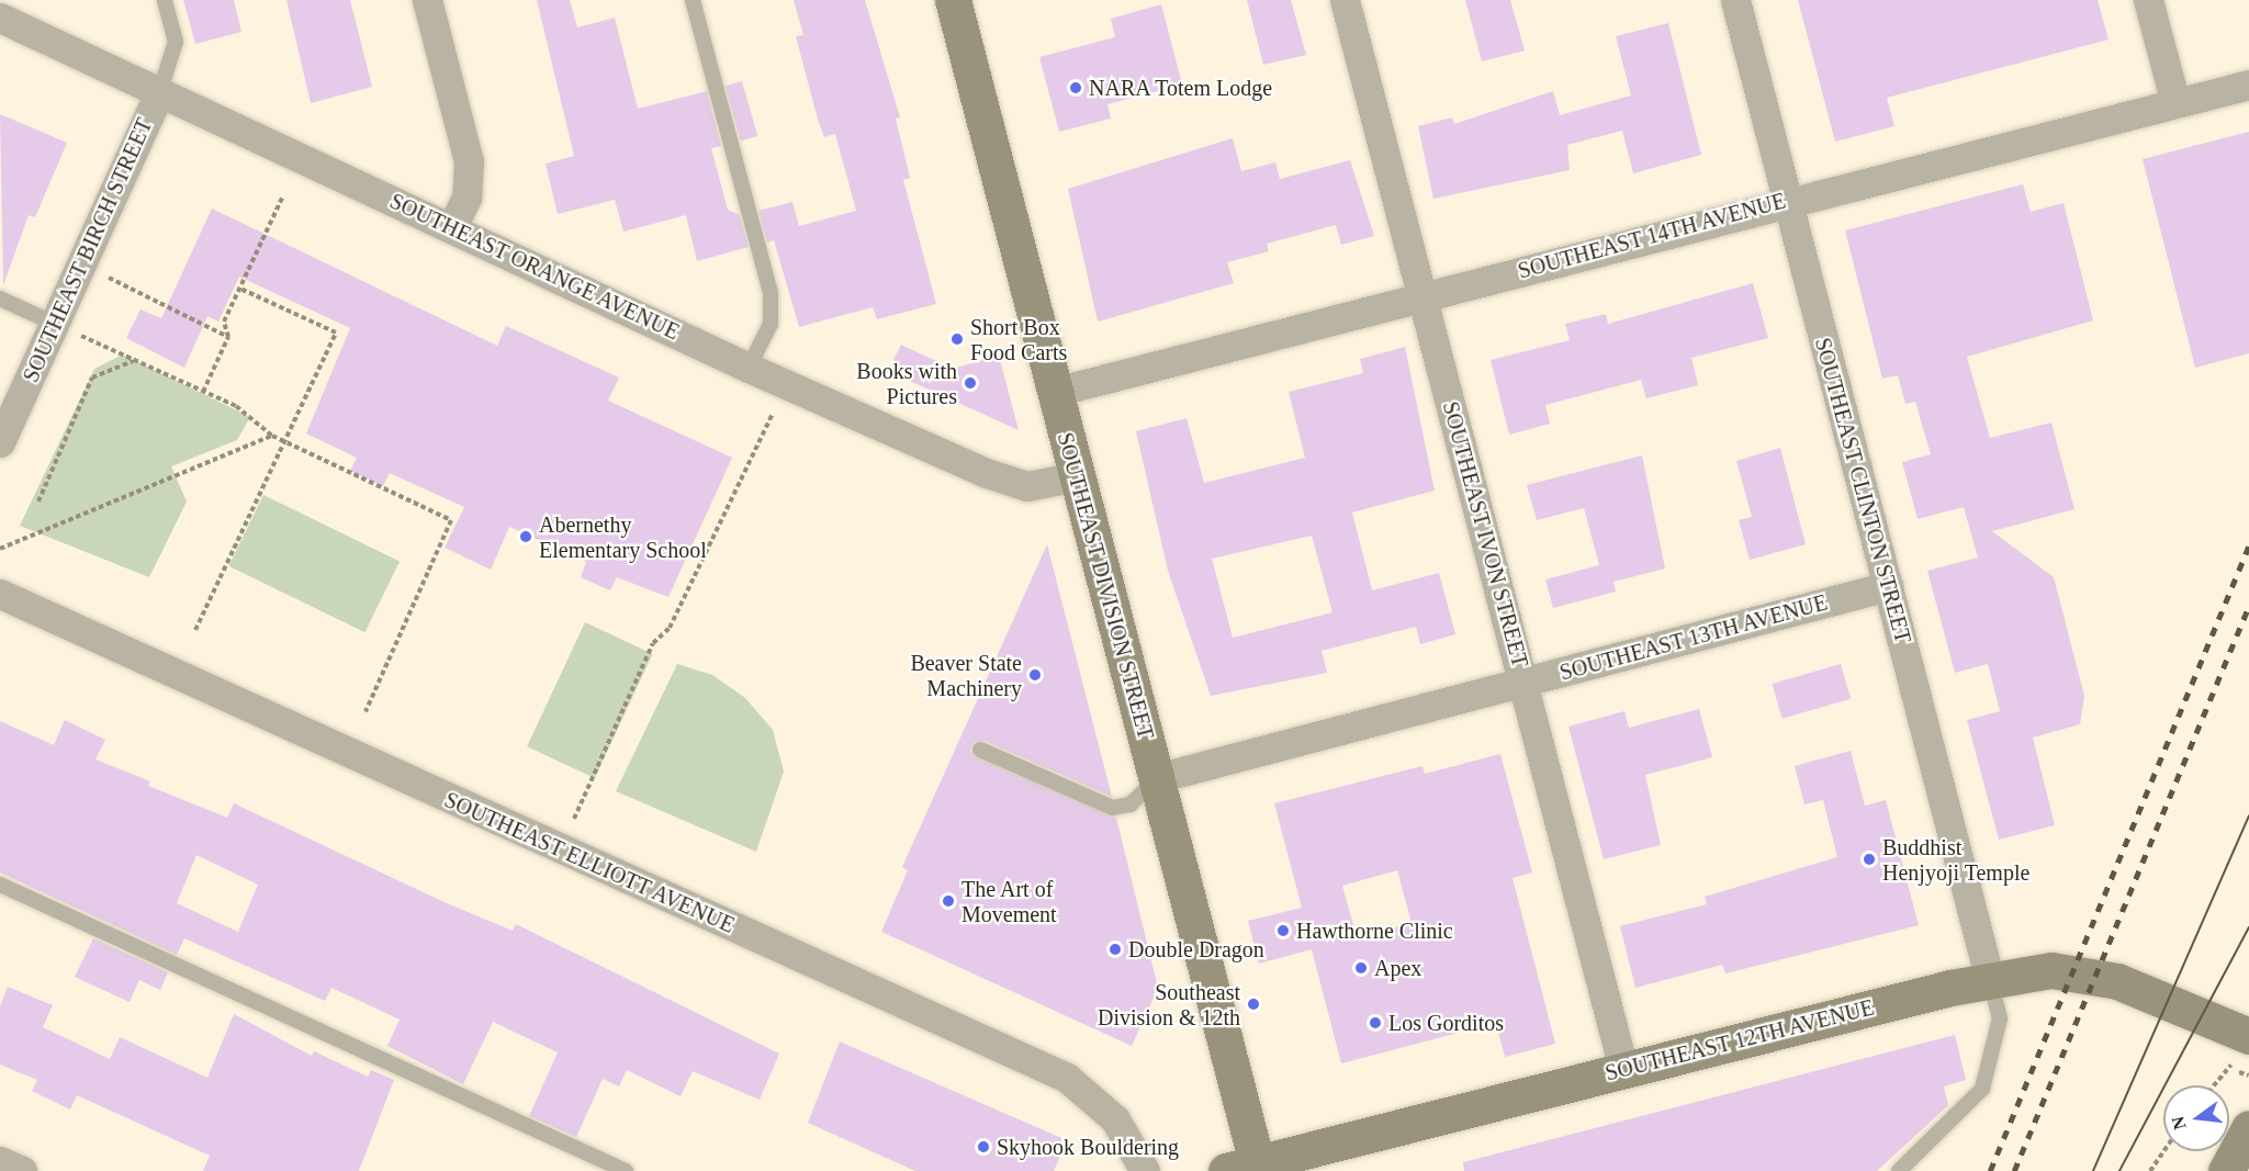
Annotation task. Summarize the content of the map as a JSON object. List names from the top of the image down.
{
  "streets": {
    "main road": ["SOUTHEAST DIVISION STREET", "SOUTHEAST 12TH AVENUE"],
    "street": [
      "SOUTHEAST 14TH AVENUE",
      "SOUTHEAST BIRCH STREET",
      "SOUTHEAST ORANGE AVENUE",
      "SOUTHEAST CLINTON STREET",
      "SOUTHEAST IVON STREET",
      "SOUTHEAST 13TH AVENUE",
      "SOUTHEAST ELLIOTT AVENUE"
    ]
  },
  "crossings": [
    ["SOUTHEAST 14TH AVENUE", "SOUTHEAST CLINTON STREET"],
    ["SOUTHEAST 14TH AVENUE", "SOUTHEAST IVON STREET"],
    ["SOUTHEAST 14TH AVENUE", "SOUTHEAST DIVISION STREET"],
    ["SOUTHEAST BIRCH STREET", "SOUTHEAST ORANGE AVENUE"],
    ["SOUTHEAST ORANGE AVENUE", "SOUTHEAST DIVISION STREET"],
    ["SOUTHEAST CLINTON STREET", "SOUTHEAST 13TH AVENUE"],
    ["SOUTHEAST CLINTON STREET", "SOUTHEAST 12TH AVENUE"],
    ["SOUTHEAST IVON STREET", "SOUTHEAST 13TH AVENUE"],
    ["SOUTHEAST IVON STREET", "SOUTHEAST 12TH AVENUE"],
    ["SOUTHEAST DIVISION STREET", "SOUTHEAST 13TH AVENUE"],
    ["SOUTHEAST DIVISION STREET", "SOUTHEAST 12TH AVENUE"]
  ],
  "places": [
    "NARA Totem Lodge",
    "Short Box Food Carts",
    "Books with Pictures",
    "Abernethy Elementary School",
    "Beaver State Machinery",
    "Buddhist Henjyoji Temple",
    "The Art of Movement",
    "Hawthorne Clinic",
    "Double Dragon",
    "Apex",
    "Southeast Division & 12th",
    "Los Gorditos",
    "Skyhook Bouldering"
  ],
  "north": "left"
}
